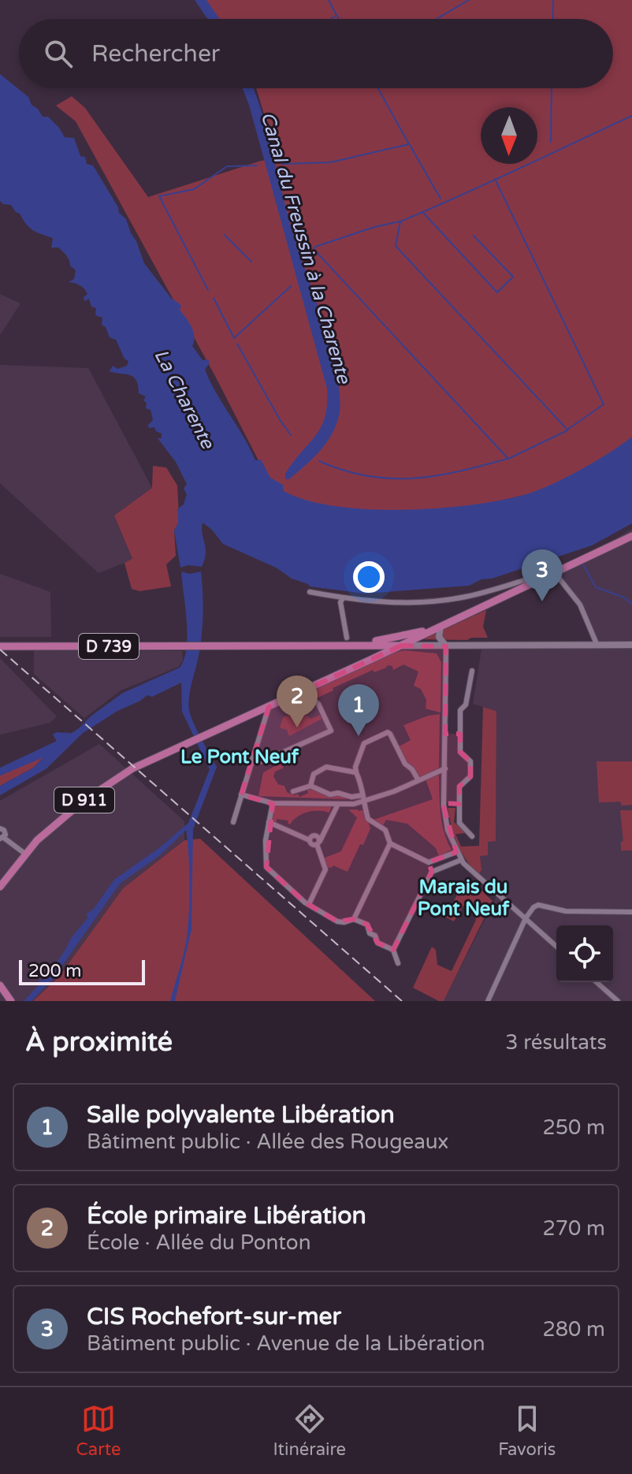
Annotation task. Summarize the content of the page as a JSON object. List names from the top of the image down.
{
  "streets": {
    "main road": ["D 739", "D 911"]
  },
  "crossings": [
    ["D 739", "D 911"]
  ],
  "districts": ["Le Pont Neuf", "Marais du Pont Neuf"],
  "water": ["Canal du Freussin à la Charente", "La Charente"],
  "scale_bar": "200 m",
  "north": "bottom",
  "page": {
    "search": "Rechercher",
    "pins": ["3", "2", "1"],
    "scale": "200 m",
    "heading": ["À proximité", "3 résultats"],
    "list": [
      {
        "mark": "1",
        "name": "Salle polyvalente Libération",
        "note": "Bâtiment public · Allée des Rougeaux",
        "value": "250 m"
      },
      {
        "mark": "2",
        "name": "École primaire Libération",
        "note": "École · Allée du Ponton",
        "value": "270 m"
      },
      {
        "mark": "3",
        "name": "CIS Rochefort-sur-mer",
        "note": "Bâtiment public · Avenue de la Libération",
        "value": "280 m"
      }
    ],
    "nav": ["Carte", "Itinéraire", "Favoris"]
  }
}
